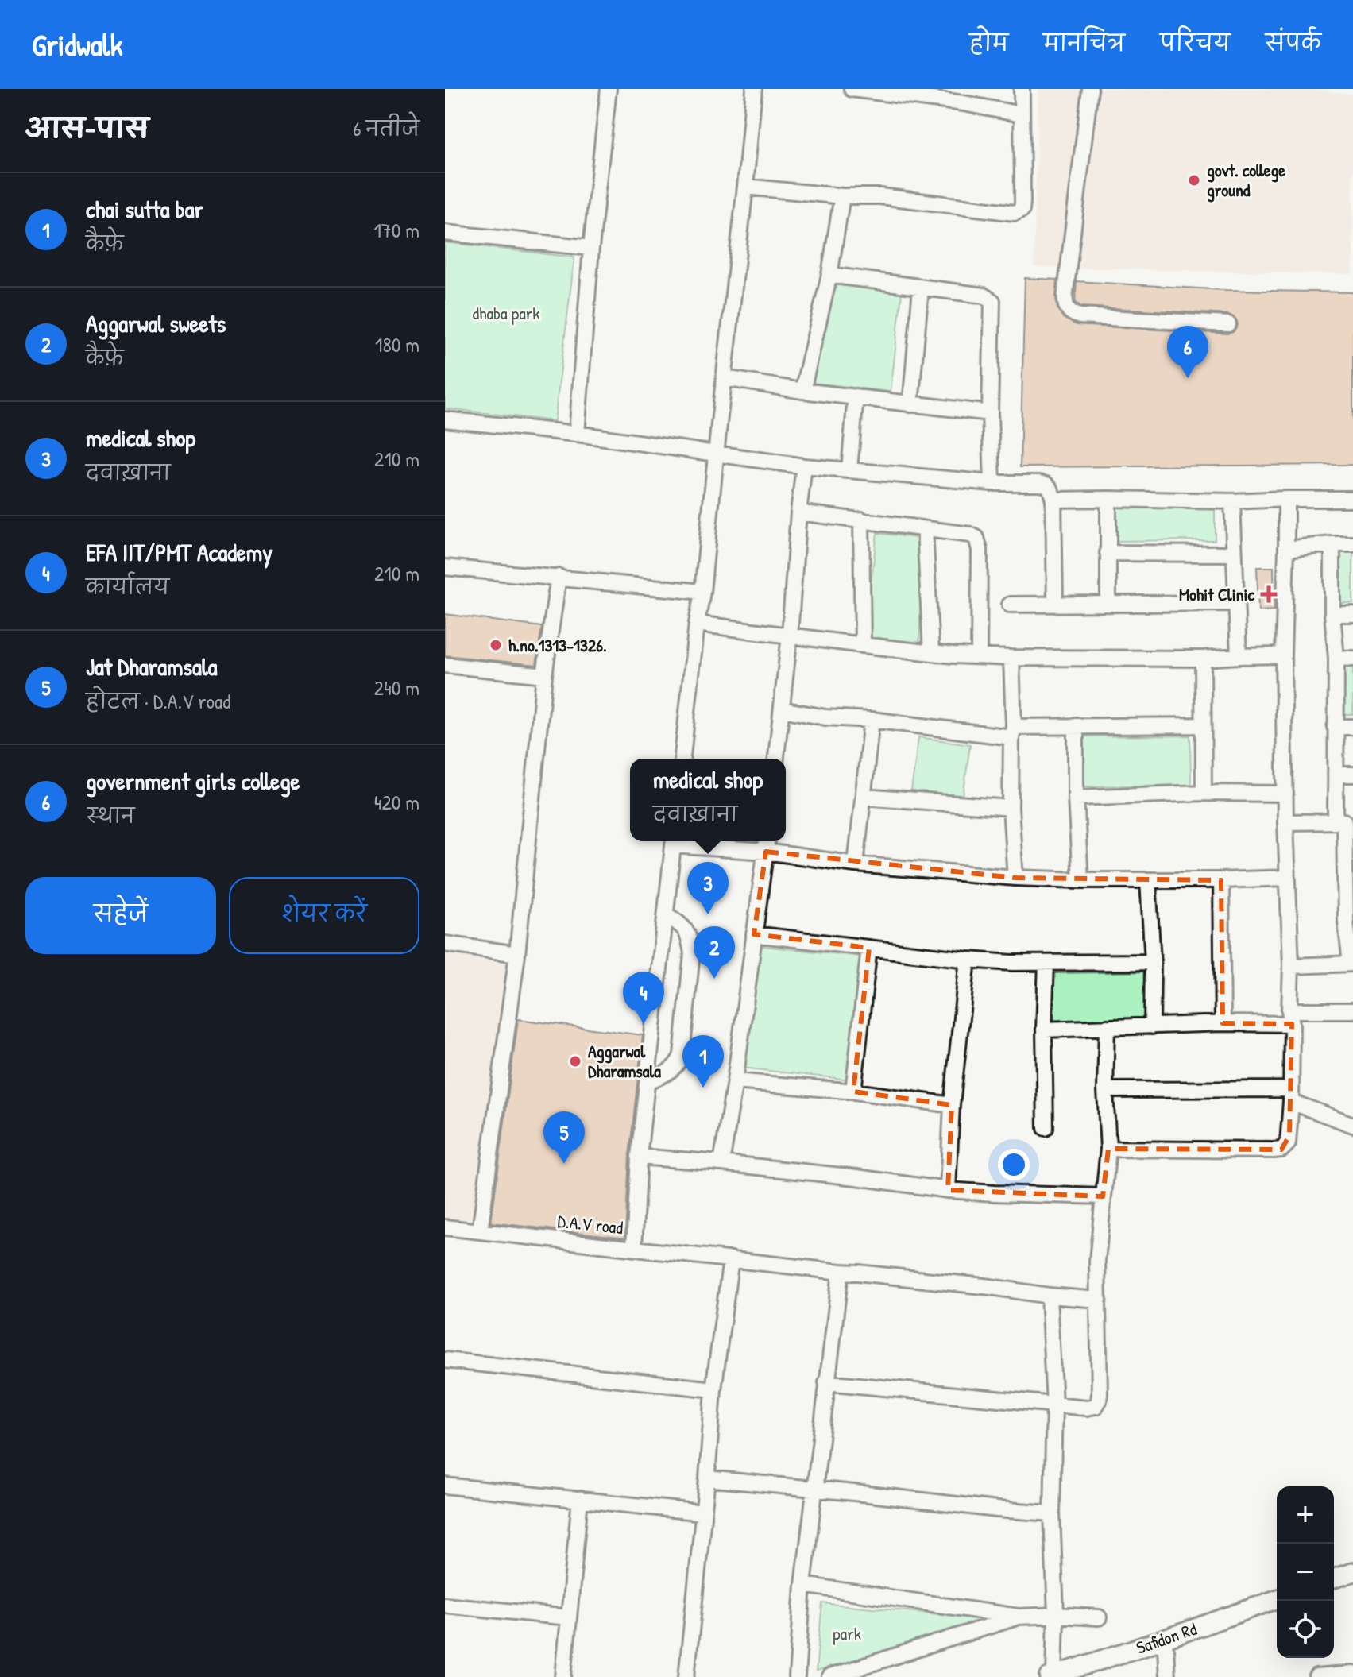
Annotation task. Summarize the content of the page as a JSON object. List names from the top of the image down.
{
  "streets": {
    "main road": ["Safidon Rd"],
    "street": ["D.A.V road"]
  },
  "parks": ["dhaba park", "park"],
  "places": {
    "other": ["govt. college ground", "h.no.1313-1326.", "Aggarwal Dharamsala"],
    "health": ["Mohit Clinic"]
  },
  "page": {
    "header": "Gridwalk",
    "nav": [
      "होम",
      "मानचित्र",
      "परिचय",
      "संपर्क"
    ],
    "heading": ["आस-पास", "6 नतीजे"],
    "list": [
      {
        "mark": "1",
        "name": "chai sutta bar",
        "note": "कैफ़े",
        "value": "170 m"
      },
      {
        "mark": "2",
        "name": "Aggarwal sweets",
        "note": "कैफ़े",
        "value": "180 m"
      },
      {
        "mark": "3",
        "name": "medical shop",
        "note": "दवाख़ाना",
        "value": "210 m"
      },
      {
        "mark": "4",
        "name": "EFA IIT/PMT Academy",
        "note": "कार्यालय",
        "value": "210 m"
      },
      {
        "mark": "5",
        "name": "Jat Dharamsala",
        "note": "होटल · D.A.V road",
        "value": "240 m"
      },
      {
        "mark": "6",
        "name": "government girls college",
        "note": "स्थान",
        "value": "420 m"
      }
    ],
    "pins": [
      "6",
      "3",
      "2",
      "4",
      "1",
      "5"
    ],
    "popup": ["medical shop", "दवाख़ाना"],
    "buttons": ["सहेजें", "शेयर करें"],
    "map_buttons": ["+", "−"]
  }
}
